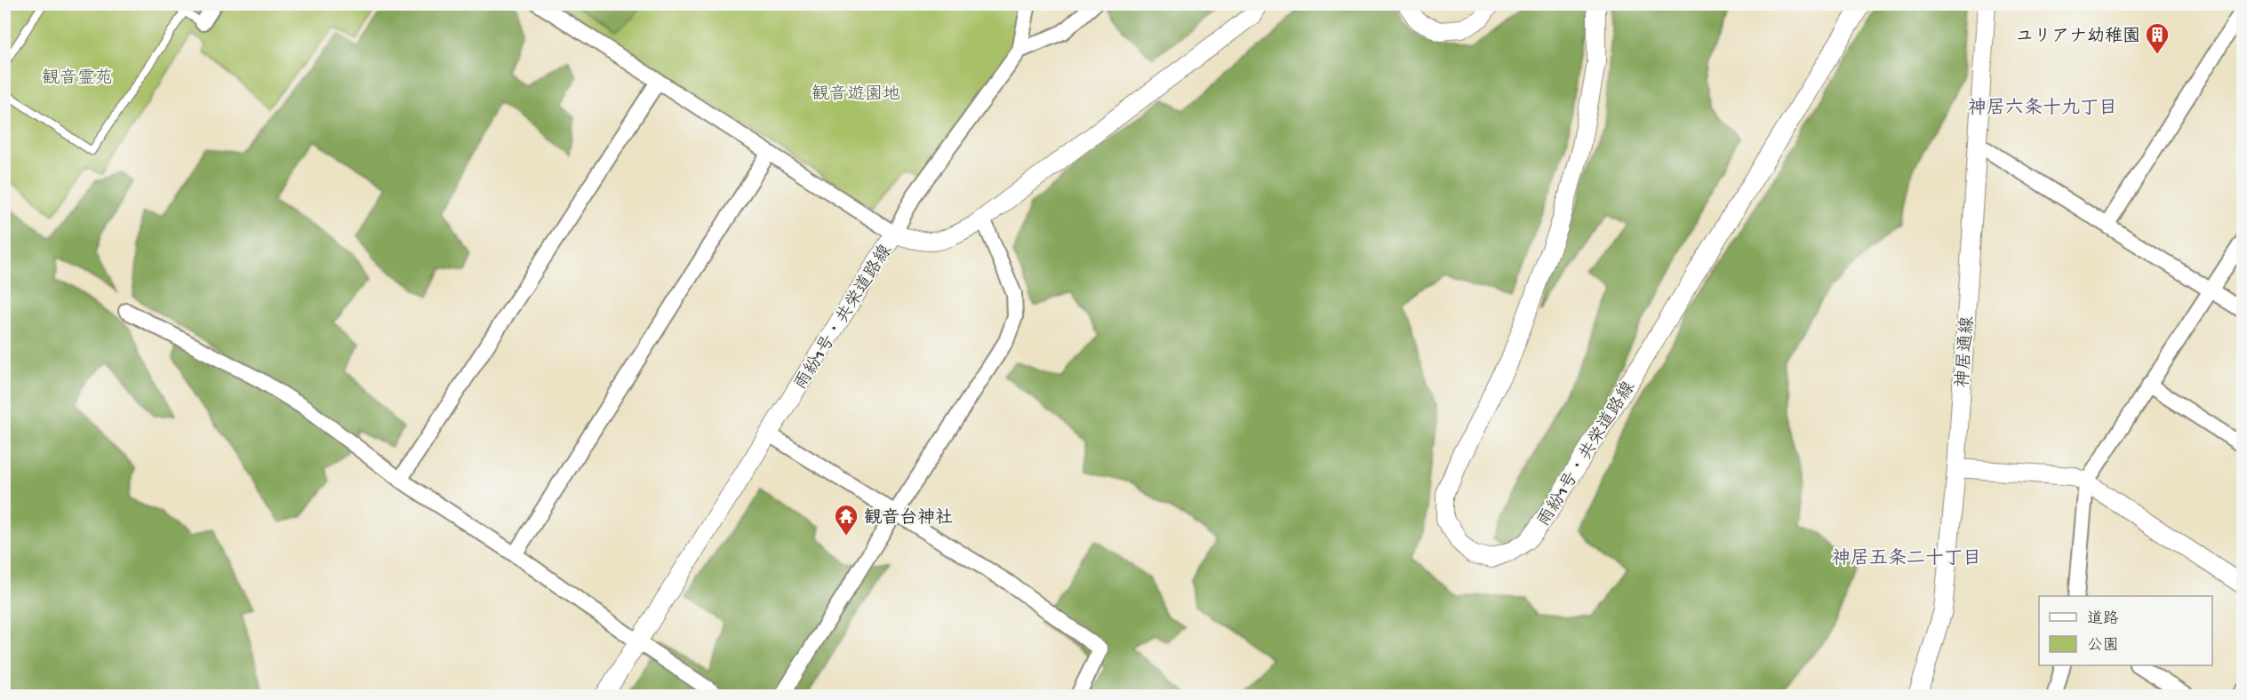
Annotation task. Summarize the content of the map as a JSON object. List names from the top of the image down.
{
  "streets": {
    "street": ["雨紛1号・共栄道路線", "神居通線"]
  },
  "districts": ["神居六条十九丁目", "神居五条二十丁目"],
  "parks": ["観音霊苑", "観音遊園地"],
  "places": {
    "building": ["ユリアナ幼稚園"],
    "temple": ["観音台神社"]
  },
  "legend": ["道路", "公園"]
}
